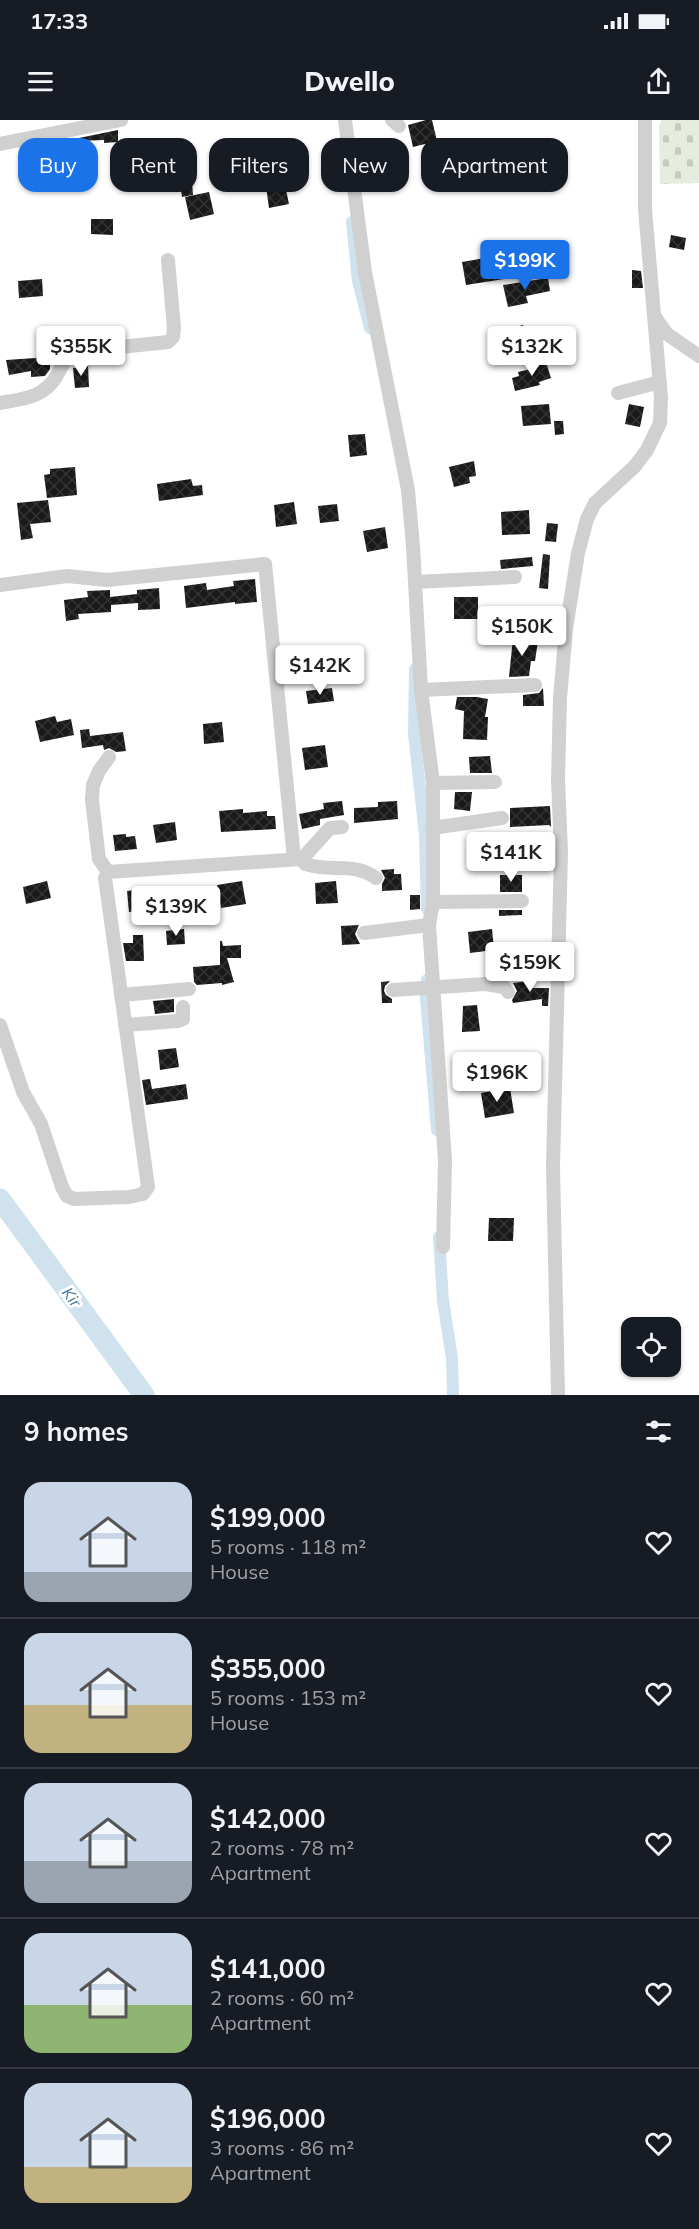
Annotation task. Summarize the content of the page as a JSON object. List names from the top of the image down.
{
  "water": ["Kir"],
  "page": {
    "status": "17:33",
    "header": "Dwello",
    "chip": [
      "Buy",
      "Rent",
      "Filters",
      "New",
      "Apartment"
    ],
    "price": [
      "$199K",
      "$355K",
      "$132K",
      "$150K",
      "$142K",
      "$141K",
      "$139K",
      "$159K",
      "$196K"
    ],
    "heading": "9 homes",
    "list": [
      {
        "name": "$199,000",
        "note": "5 rooms · 118 m² · House"
      },
      {
        "name": "$355,000",
        "note": "5 rooms · 153 m² · House"
      },
      {
        "name": "$142,000",
        "note": "2 rooms · 78 m² · Apartment"
      },
      {
        "name": "$141,000",
        "note": "2 rooms · 60 m² · Apartment"
      },
      {
        "name": "$196,000",
        "note": "3 rooms · 86 m² · Apartment"
      }
    ]
  }
}
